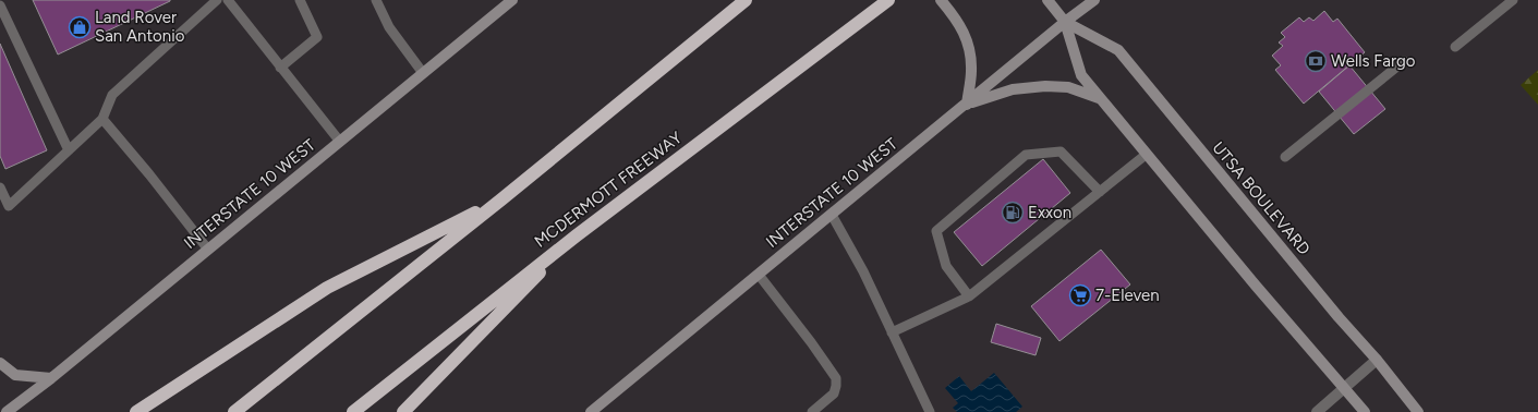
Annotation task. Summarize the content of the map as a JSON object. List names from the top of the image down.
{
  "streets": {
    "highway": ["MCDERMOTT FREEWAY"],
    "main road": ["INTERSTATE 10 WEST", "UTSA BOULEVARD"]
  },
  "crossings": [
    ["INTERSTATE 10 WEST", "UTSA BOULEVARD"]
  ],
  "places": {
    "shop": ["Land Rover San Antonio"],
    "bank": ["Wells Fargo"],
    "fuel station": ["Exxon"],
    "supermarket": ["7-Eleven"]
  }
}
